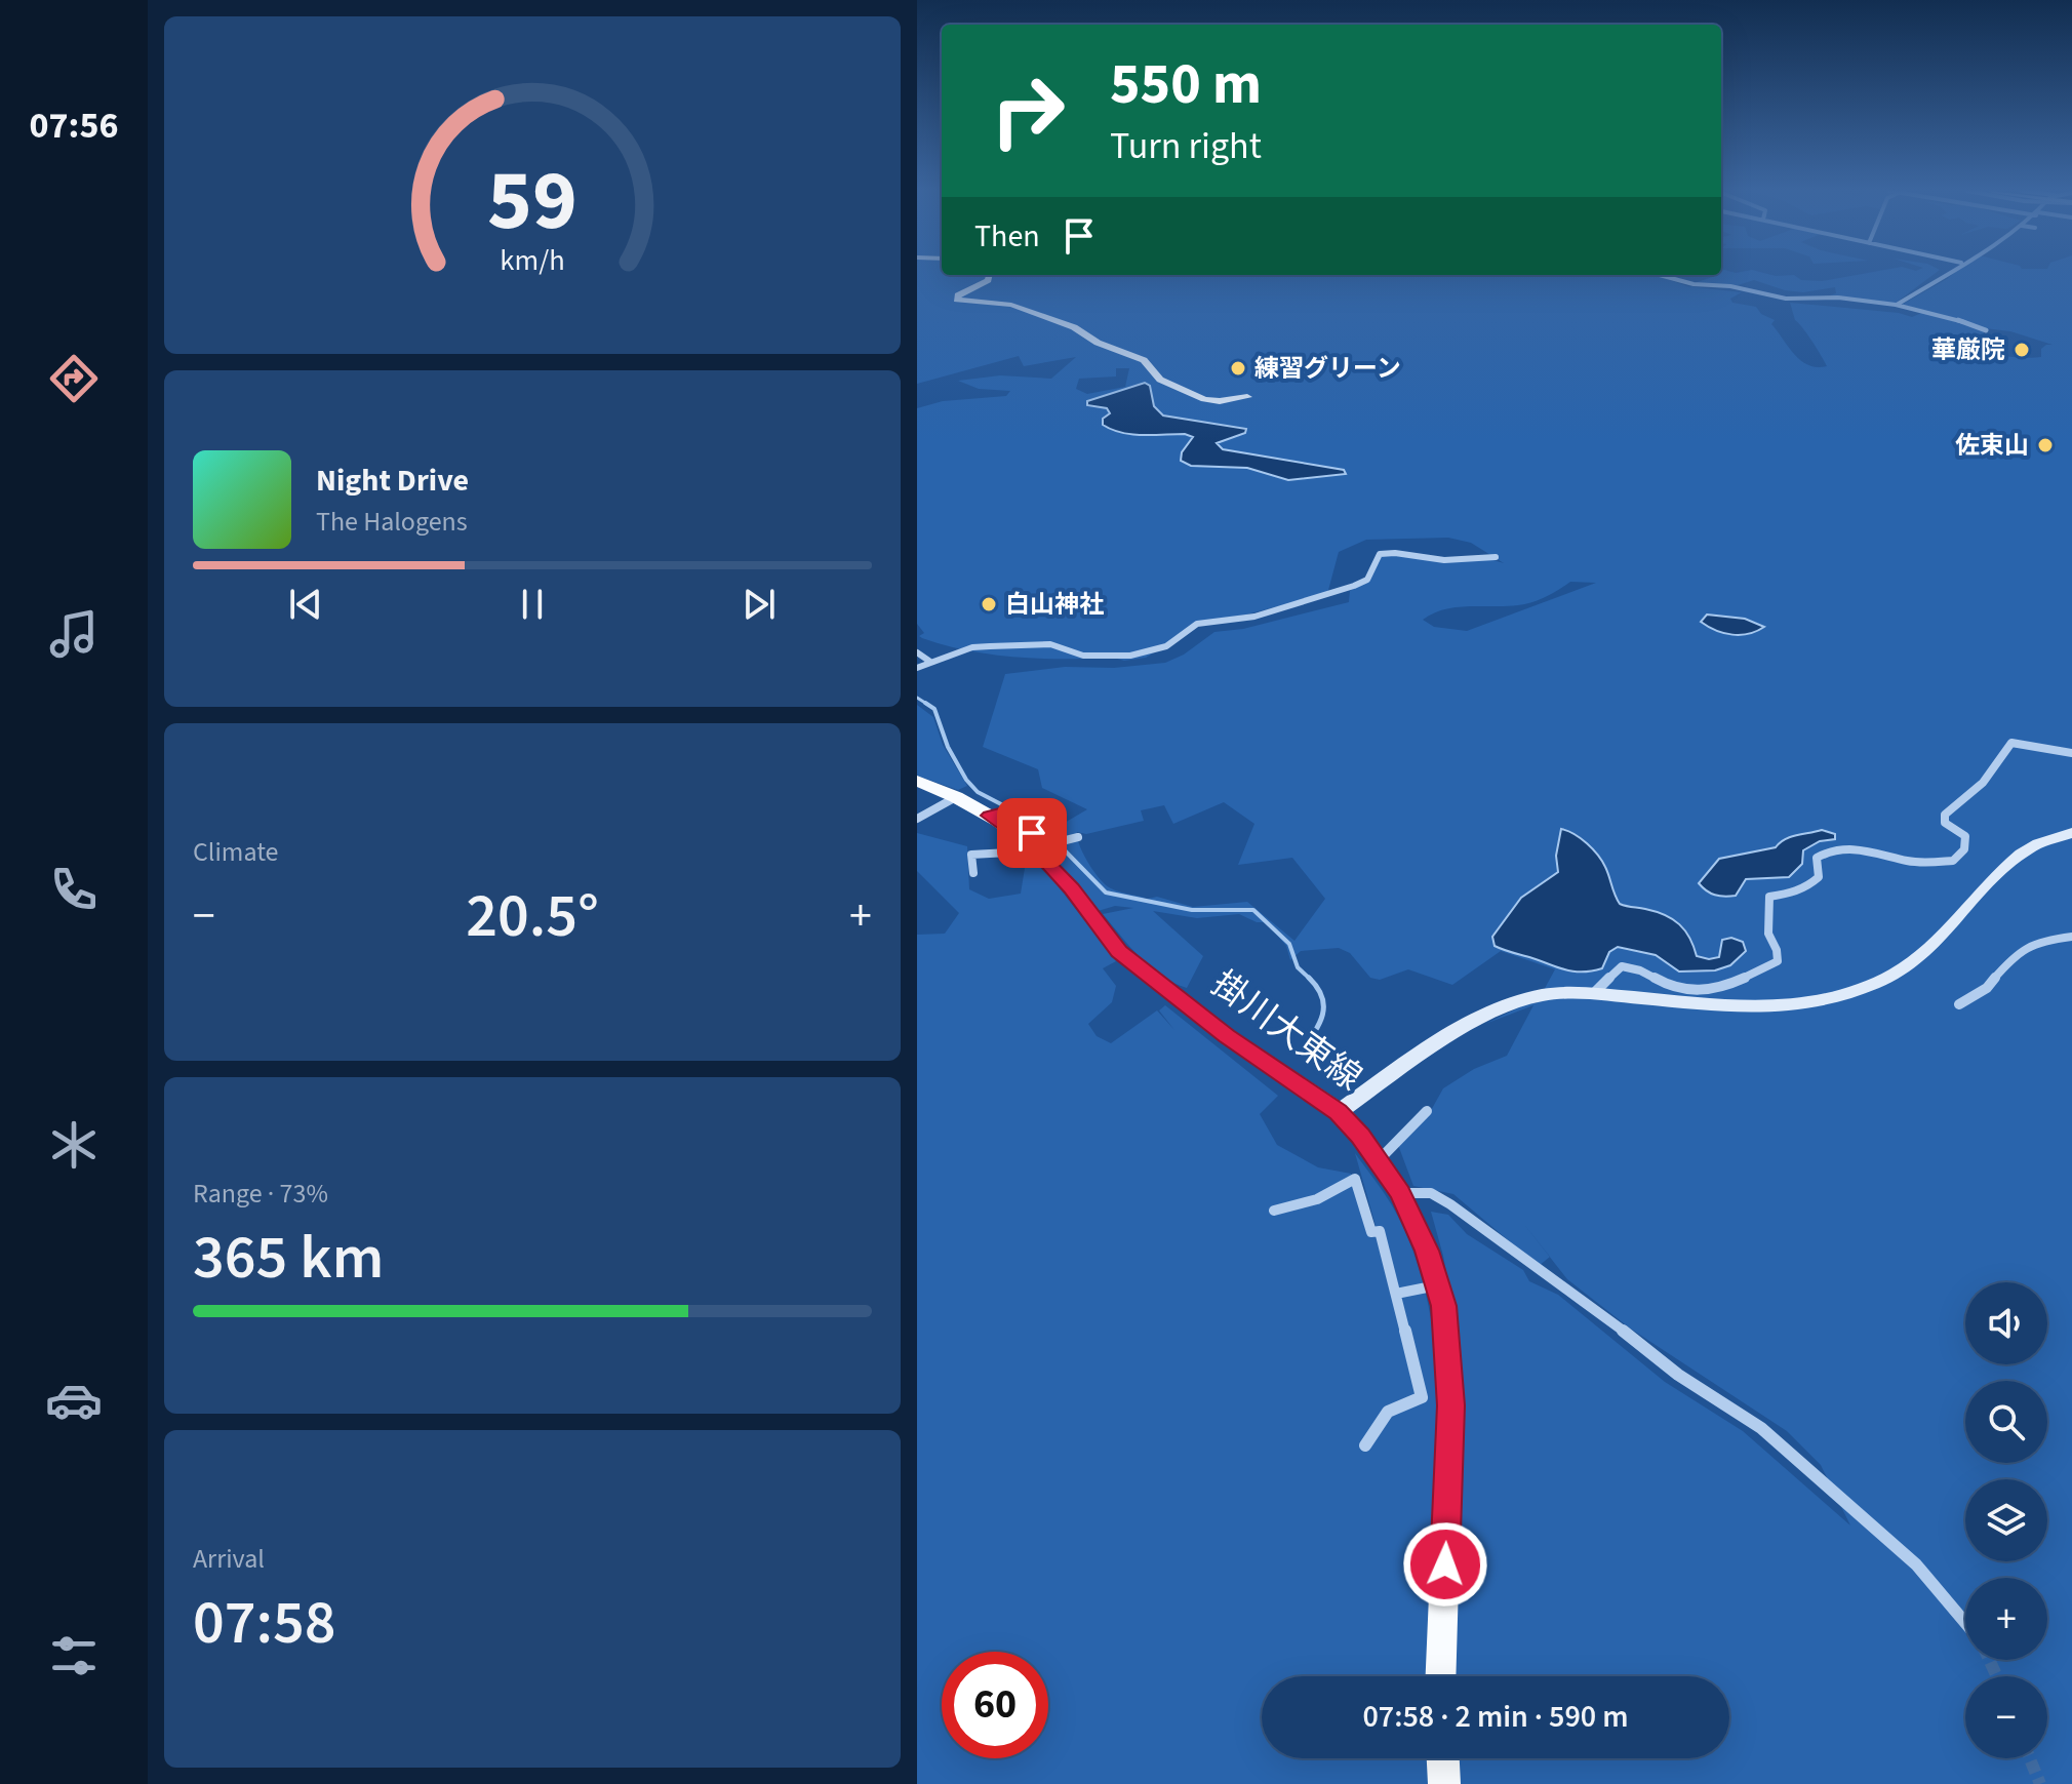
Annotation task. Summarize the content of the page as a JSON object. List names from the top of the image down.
{
  "streets": {
    "main road": ["掛川大東線"]
  },
  "places": [
    "華厳院",
    "練習グリーン",
    "佐束山",
    "白山神社"
  ],
  "page": {
    "tabs": "07:56",
    "turn": ["550 m", "Turn right"],
    "then": "Then",
    "song": ["Night Drive", "The Halogens"],
    "tile": [
      "Climate",
      ["Range · 73%", "365 km"],
      ["Arrival", "07:58"]
    ],
    "heat": ["−", "20.5°", "+"],
    "map_buttons": ["+", "−"],
    "limit": "60",
    "trip": "07:58 · 2 min · 590 m",
    "gauge": ["59", "km/h"]
  }
}
